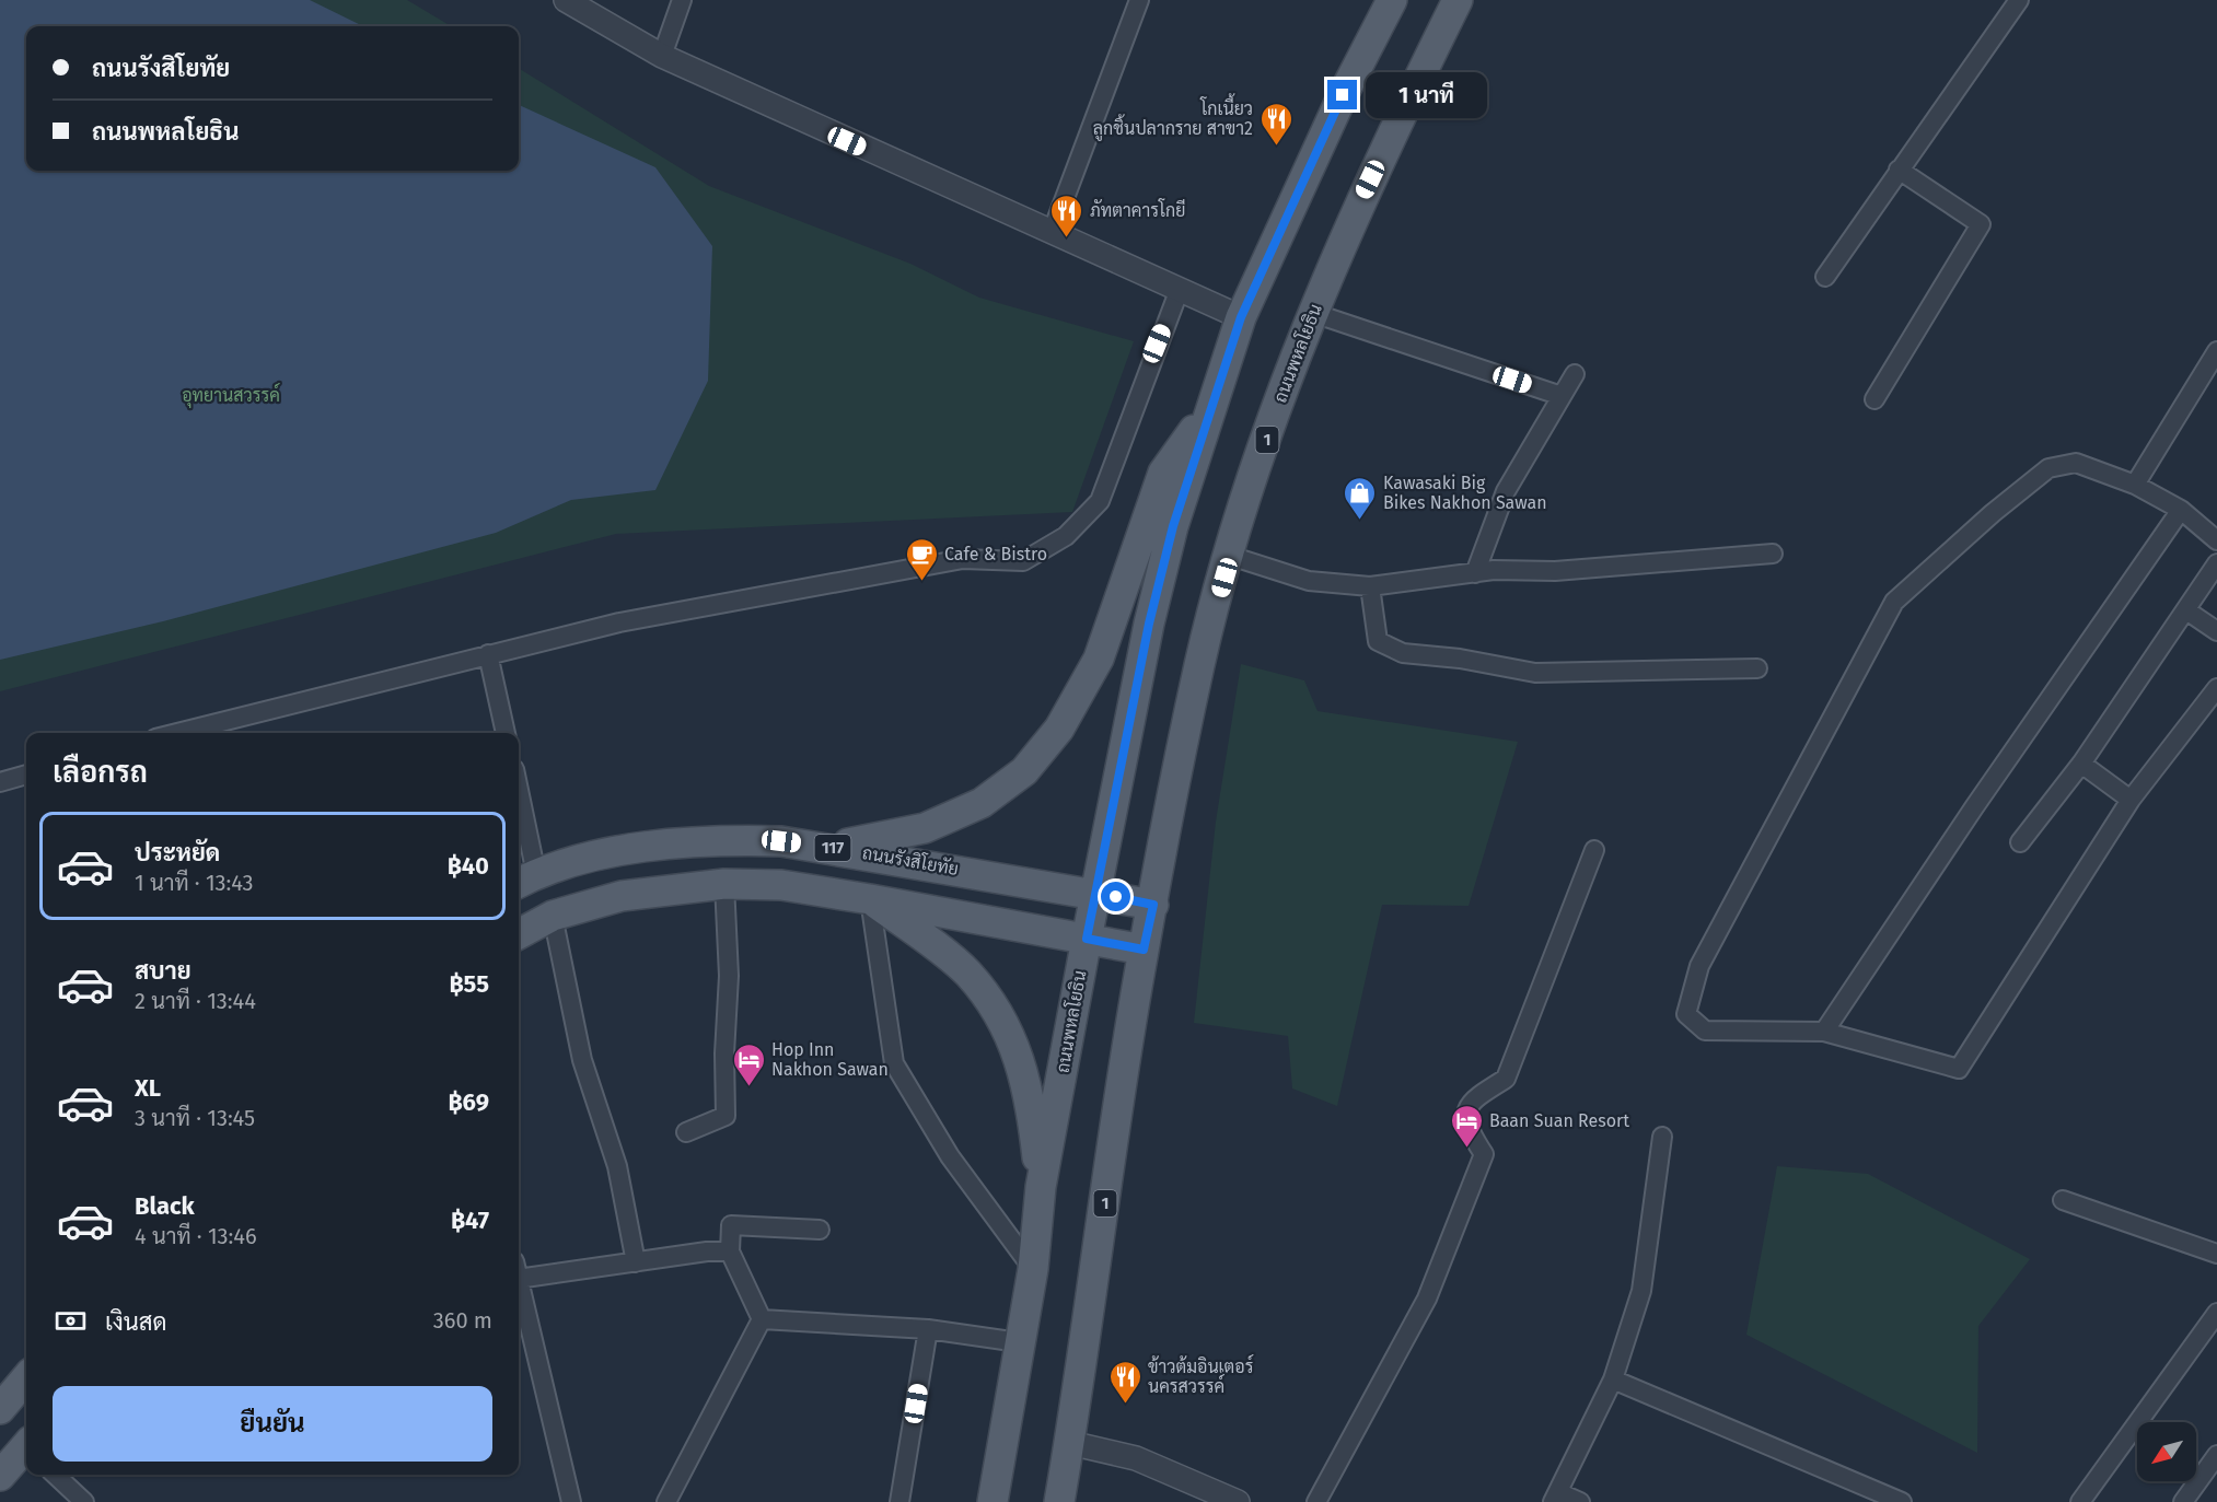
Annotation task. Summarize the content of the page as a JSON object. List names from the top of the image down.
{
  "streets": {
    "main road": [
      "ถนนพหลโยธิน",
      "1",
      "117",
      "ถนนรังสิโยทัย"
    ]
  },
  "crossings": [
    ["ถนนพหลโยธิน", "ถนนรังสิโยทัย"]
  ],
  "parks": ["อุทยานสวรรค์"],
  "places": {
    "restaurant": ["โกเนี้ยว ลูกชิ้นปลากราย สาขา2", "ภัทตาคารโกยี", "ข้าวต้มอินเตอร์ นครสวรรค์"],
    "shop": ["Kawasaki Big Bikes Nakhon Sawan"],
    "cafe": ["Cafe & Bistro"],
    "hotel": ["Hop Inn Nakhon Sawan", "Baan Suan Resort"]
  },
  "north": "bottom left",
  "page": {
    "banner": ["ถนนรังสิโยทัย", "ถนนพหลโยธิน"],
    "bubble": "1 นาที",
    "heading": "เลือกรถ",
    "list": [
      {
        "name": "ประหยัด",
        "note": "1 นาที · 13:43",
        "value": "฿40"
      },
      {
        "name": "สบาย",
        "note": "2 นาที · 13:44",
        "value": "฿55"
      },
      {
        "name": "XL",
        "note": "3 นาที · 13:45",
        "value": "฿69"
      },
      {
        "name": "Black",
        "note": "4 นาที · 13:46",
        "value": "฿47"
      }
    ],
    "pay": ["เงินสด", "360 m"],
    "buttons": "ยืนยัน"
  }
}
